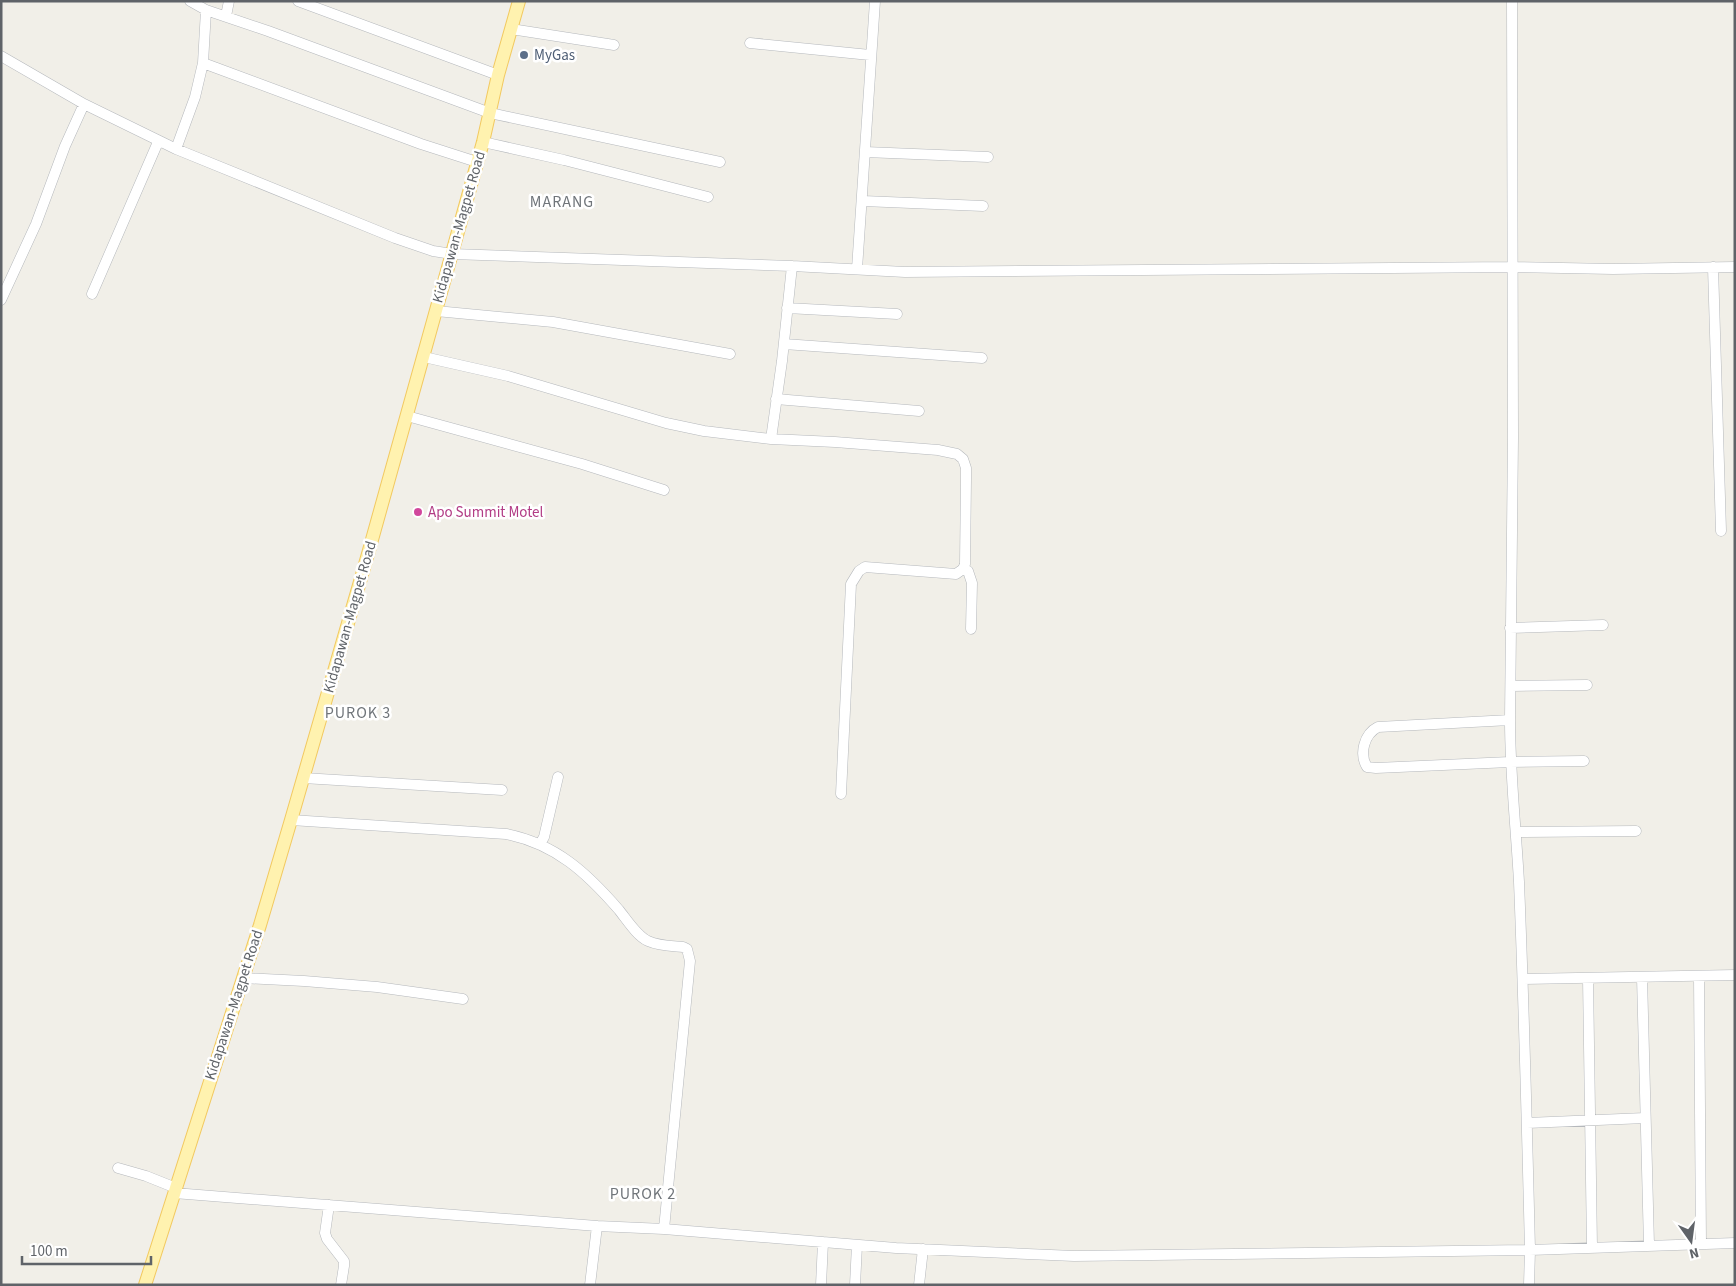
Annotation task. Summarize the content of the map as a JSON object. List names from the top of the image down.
{
  "streets": {
    "main road": ["Kidapawan-Magpet Road"]
  },
  "districts": ["MARANG", "PUROK 3", "PUROK 2"],
  "places": ["MyGas", "Apo Summit Motel"],
  "scale_bar": "100 m",
  "north": "bottom"
}
